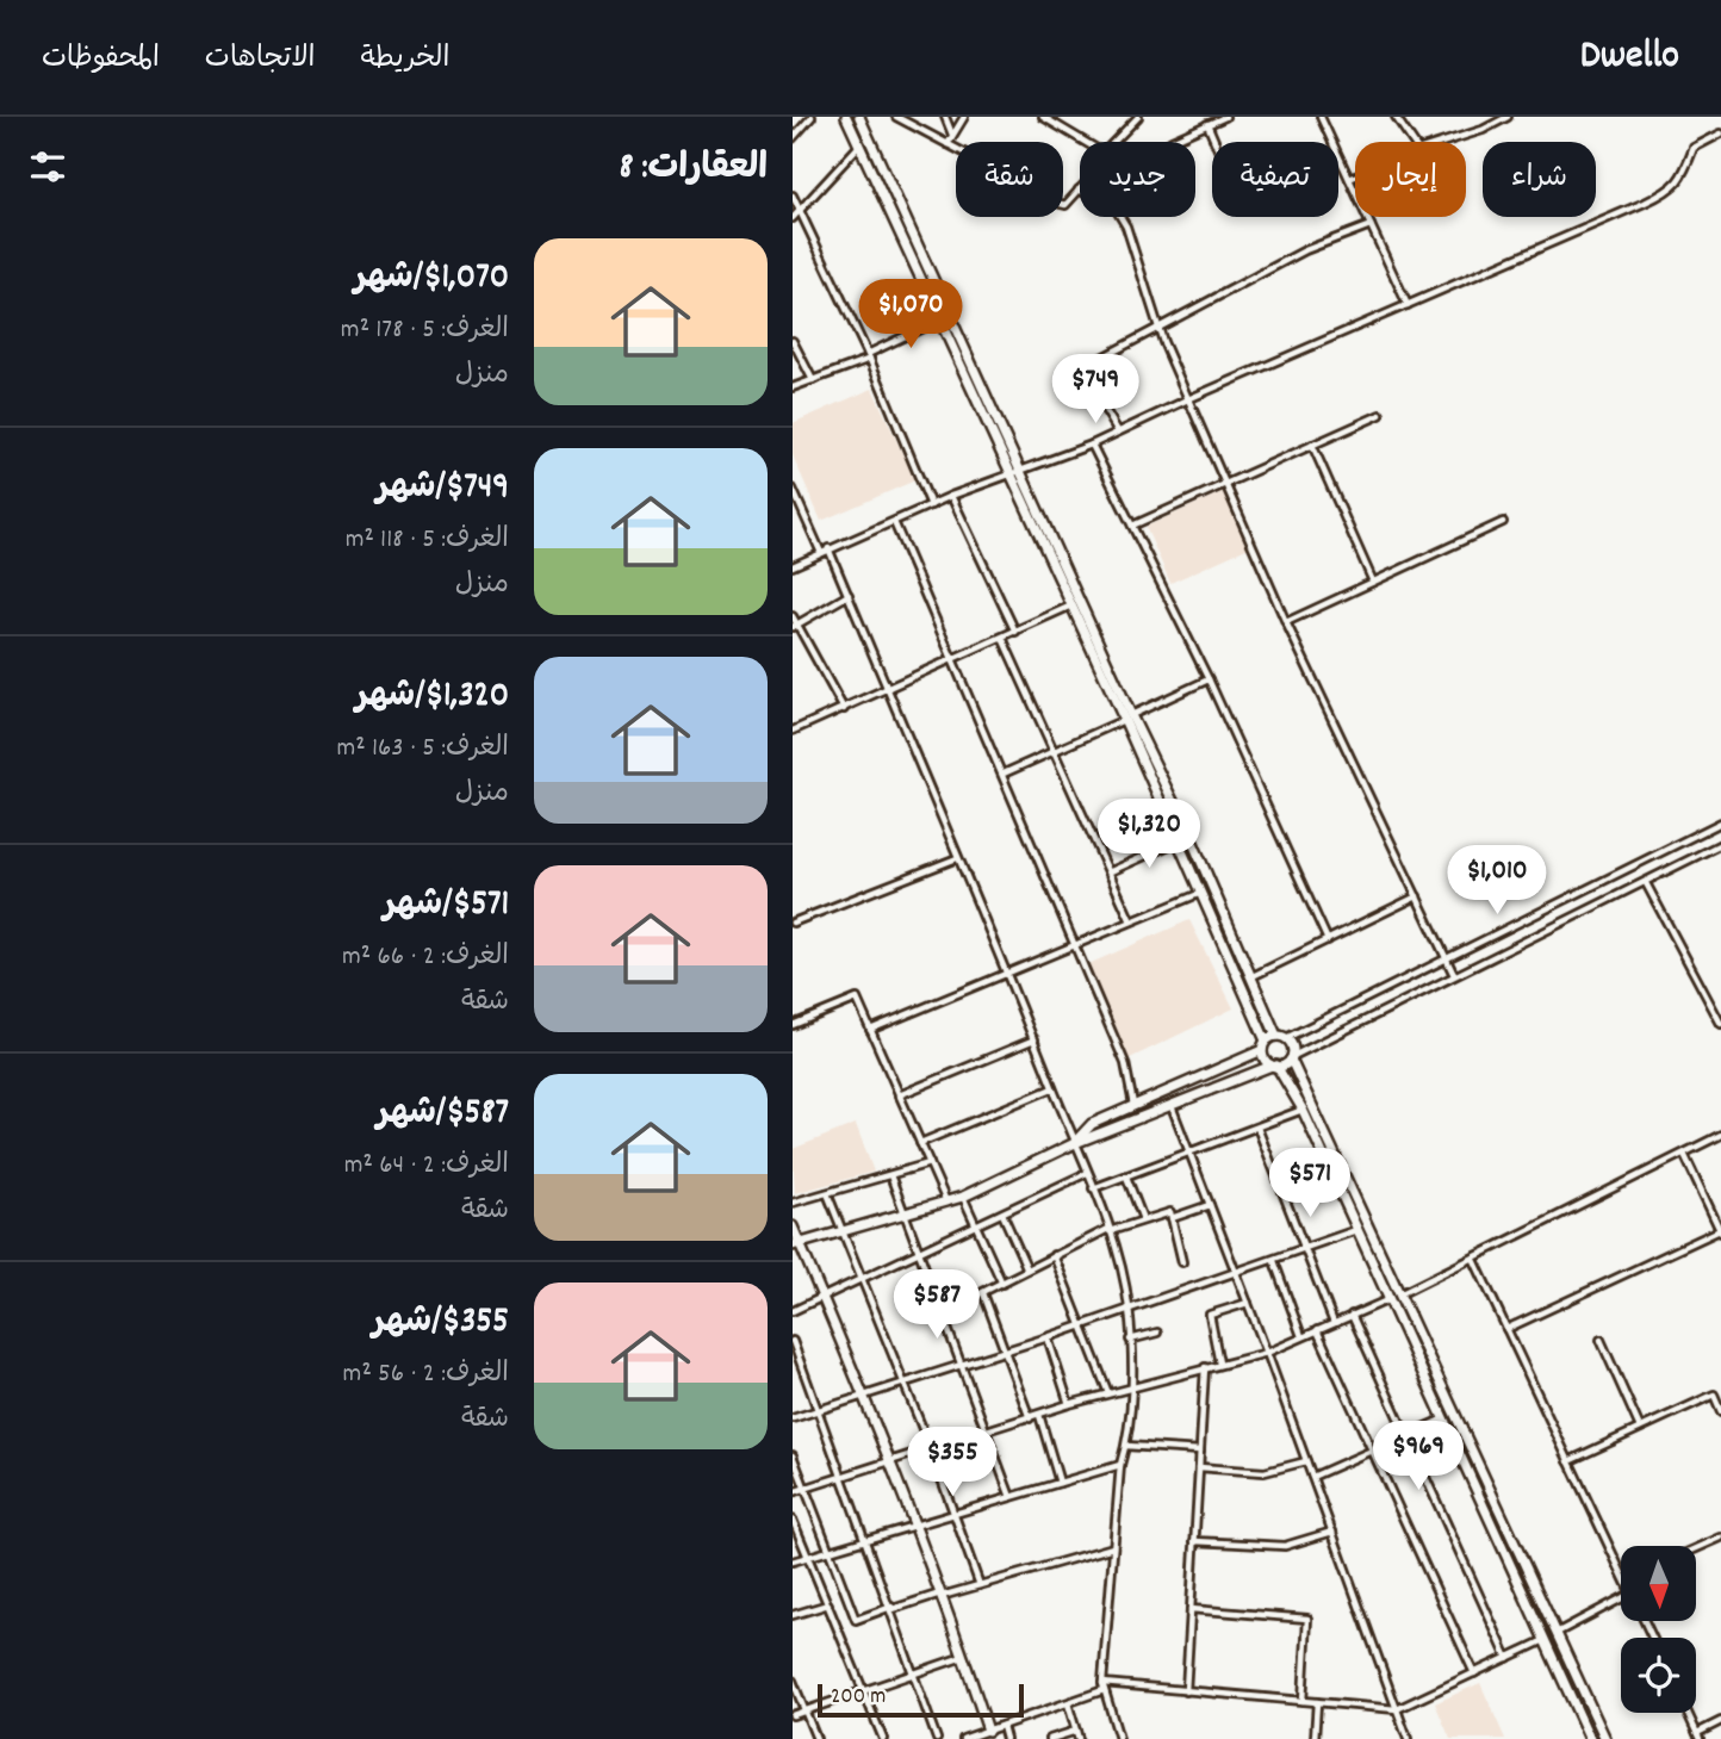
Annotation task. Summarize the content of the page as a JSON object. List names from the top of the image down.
{
  "scale_bar": "200 m",
  "north": "bottom",
  "page": {
    "header": "Dwello",
    "nav": ["الخريطة", "الاتجاهات", "المحفوظات"],
    "heading": "العقارات: 8",
    "chip": [
      "شراء",
      "إيجار",
      "تصفية",
      "جديد",
      "شقة"
    ],
    "list": [
      {
        "name": "$1,070/شهر",
        "note": "الغرف: 5 · 178 m² · منزل"
      },
      {
        "name": "$749/شهر",
        "note": "الغرف: 5 · 118 m² · منزل"
      },
      {
        "name": "$1,320/شهر",
        "note": "الغرف: 5 · 163 m² · منزل"
      },
      {
        "name": "$571/شهر",
        "note": "الغرف: 2 · 66 m² · شقة"
      },
      {
        "name": "$587/شهر",
        "note": "الغرف: 2 · 64 m² · شقة"
      },
      {
        "name": "$355/شهر",
        "note": "الغرف: 2 · 56 m² · شقة"
      }
    ],
    "price": [
      "$1,070",
      "$749",
      "$1,320",
      "$1,010",
      "$571",
      "$587",
      "$969",
      "$355"
    ],
    "scale": "200 m"
  }
}
